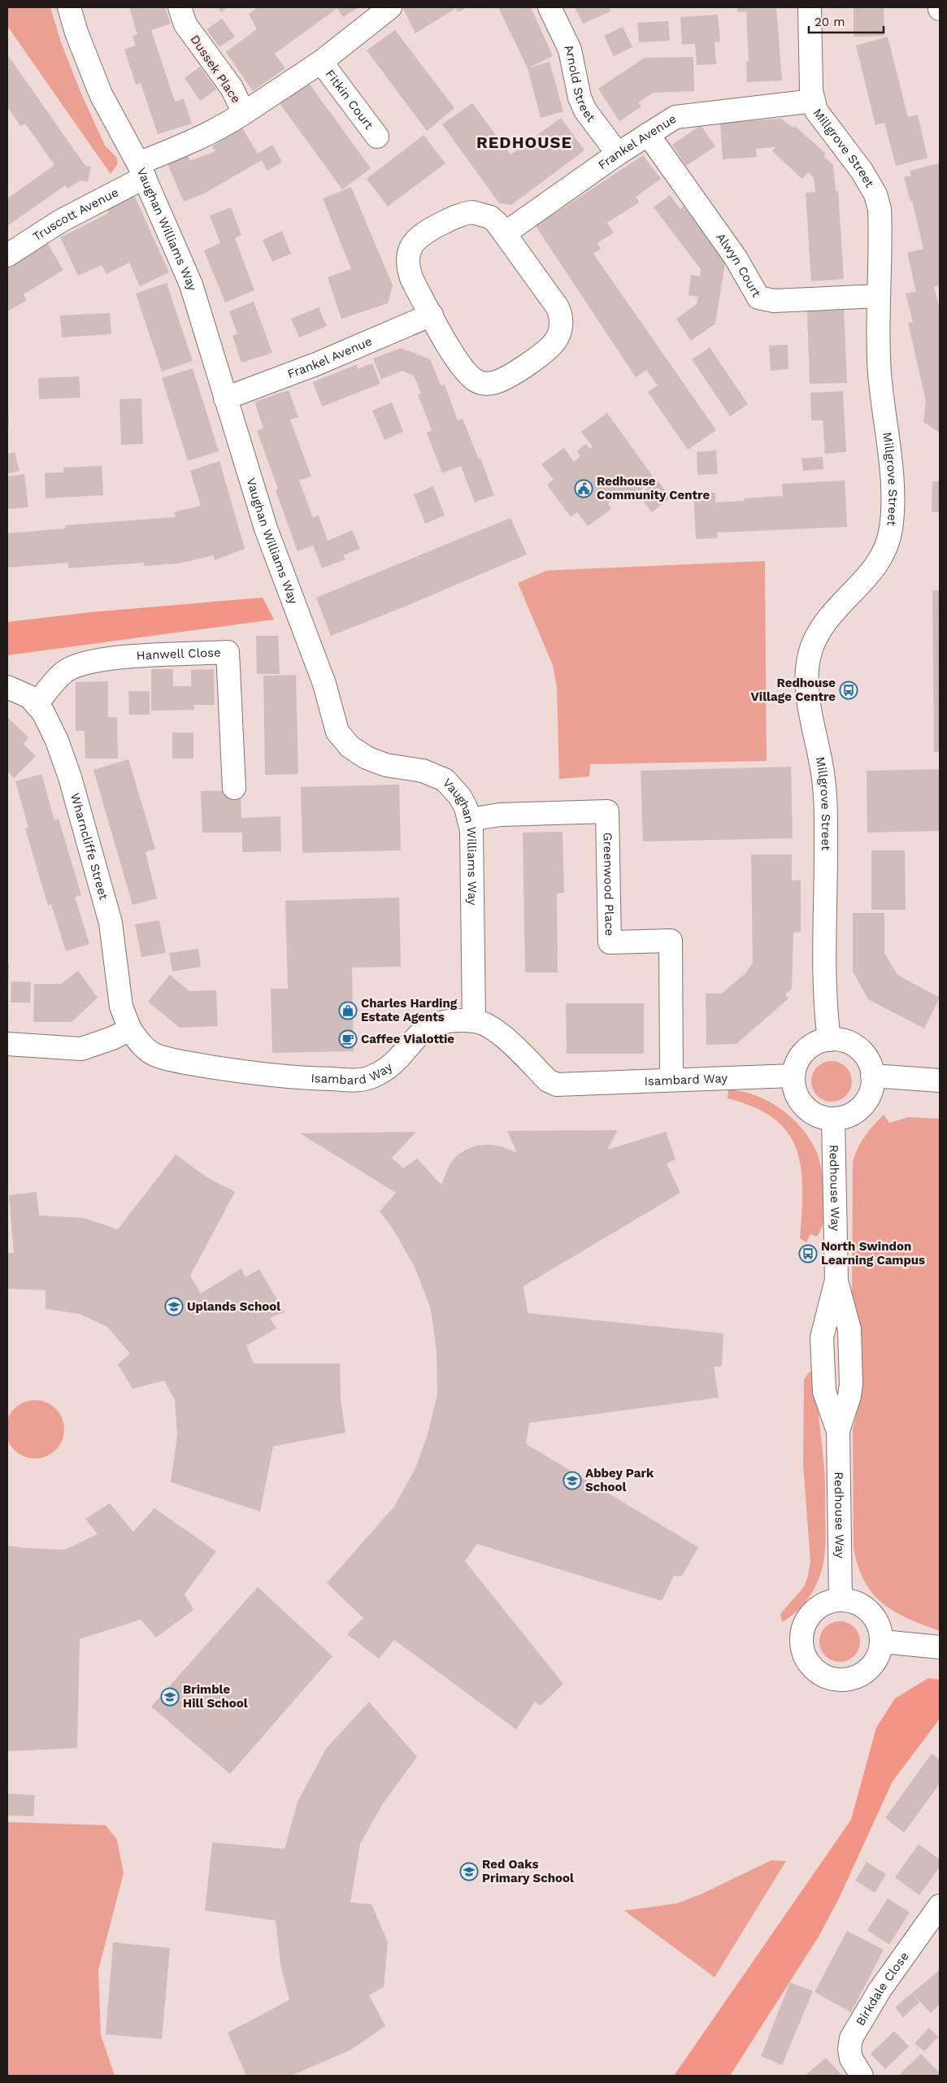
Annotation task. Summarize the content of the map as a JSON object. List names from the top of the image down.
{
  "streets": {
    "street": [
      "Dussek Place",
      "Arnold Street",
      "Fitkin Court",
      "Frankel Avenue",
      "Millgrove Street",
      "Truscott Avenue",
      "Vaughan Williams Way",
      "Alwyn Court",
      "Hanwell Close",
      "Wharncliffe Street",
      "Greenwood Place",
      "Isambard Way",
      "Redhouse Way",
      "Birkdale Close"
    ]
  },
  "crossings": [
    ["Dussek Place", "Fitkin Court"],
    ["Dussek Place", "Truscott Avenue"],
    ["Dussek Place", "Vaughan Williams Way"],
    ["Arnold Street", "Frankel Avenue"],
    ["Frankel Avenue", "Millgrove Street"],
    ["Frankel Avenue", "Vaughan Williams Way"],
    ["Frankel Avenue", "Alwyn Court"],
    ["Millgrove Street", "Alwyn Court"],
    ["Millgrove Street", "Isambard Way"],
    ["Millgrove Street", "Redhouse Way"],
    ["Truscott Avenue", "Vaughan Williams Way"],
    ["Vaughan Williams Way", "Greenwood Place"],
    ["Vaughan Williams Way", "Isambard Way"],
    ["Hanwell Close", "Wharncliffe Street"],
    ["Wharncliffe Street", "Isambard Way"],
    ["Greenwood Place", "Isambard Way"],
    ["Isambard Way", "Redhouse Way"]
  ],
  "districts": ["REDHOUSE"],
  "places": {
    "public building": ["Redhouse Community Centre"],
    "bus stop": ["Redhouse Village Centre", "North Swindon Learning Campus"],
    "shop": ["Charles Harding Estate Agents"],
    "cafe": ["Caffee Vialottie"],
    "school or university": [
      "Uplands School",
      "Abbey Park School",
      "Brimble Hill School",
      "Red Oaks Primary School"
    ]
  },
  "scale_bar": "20 m"
}
